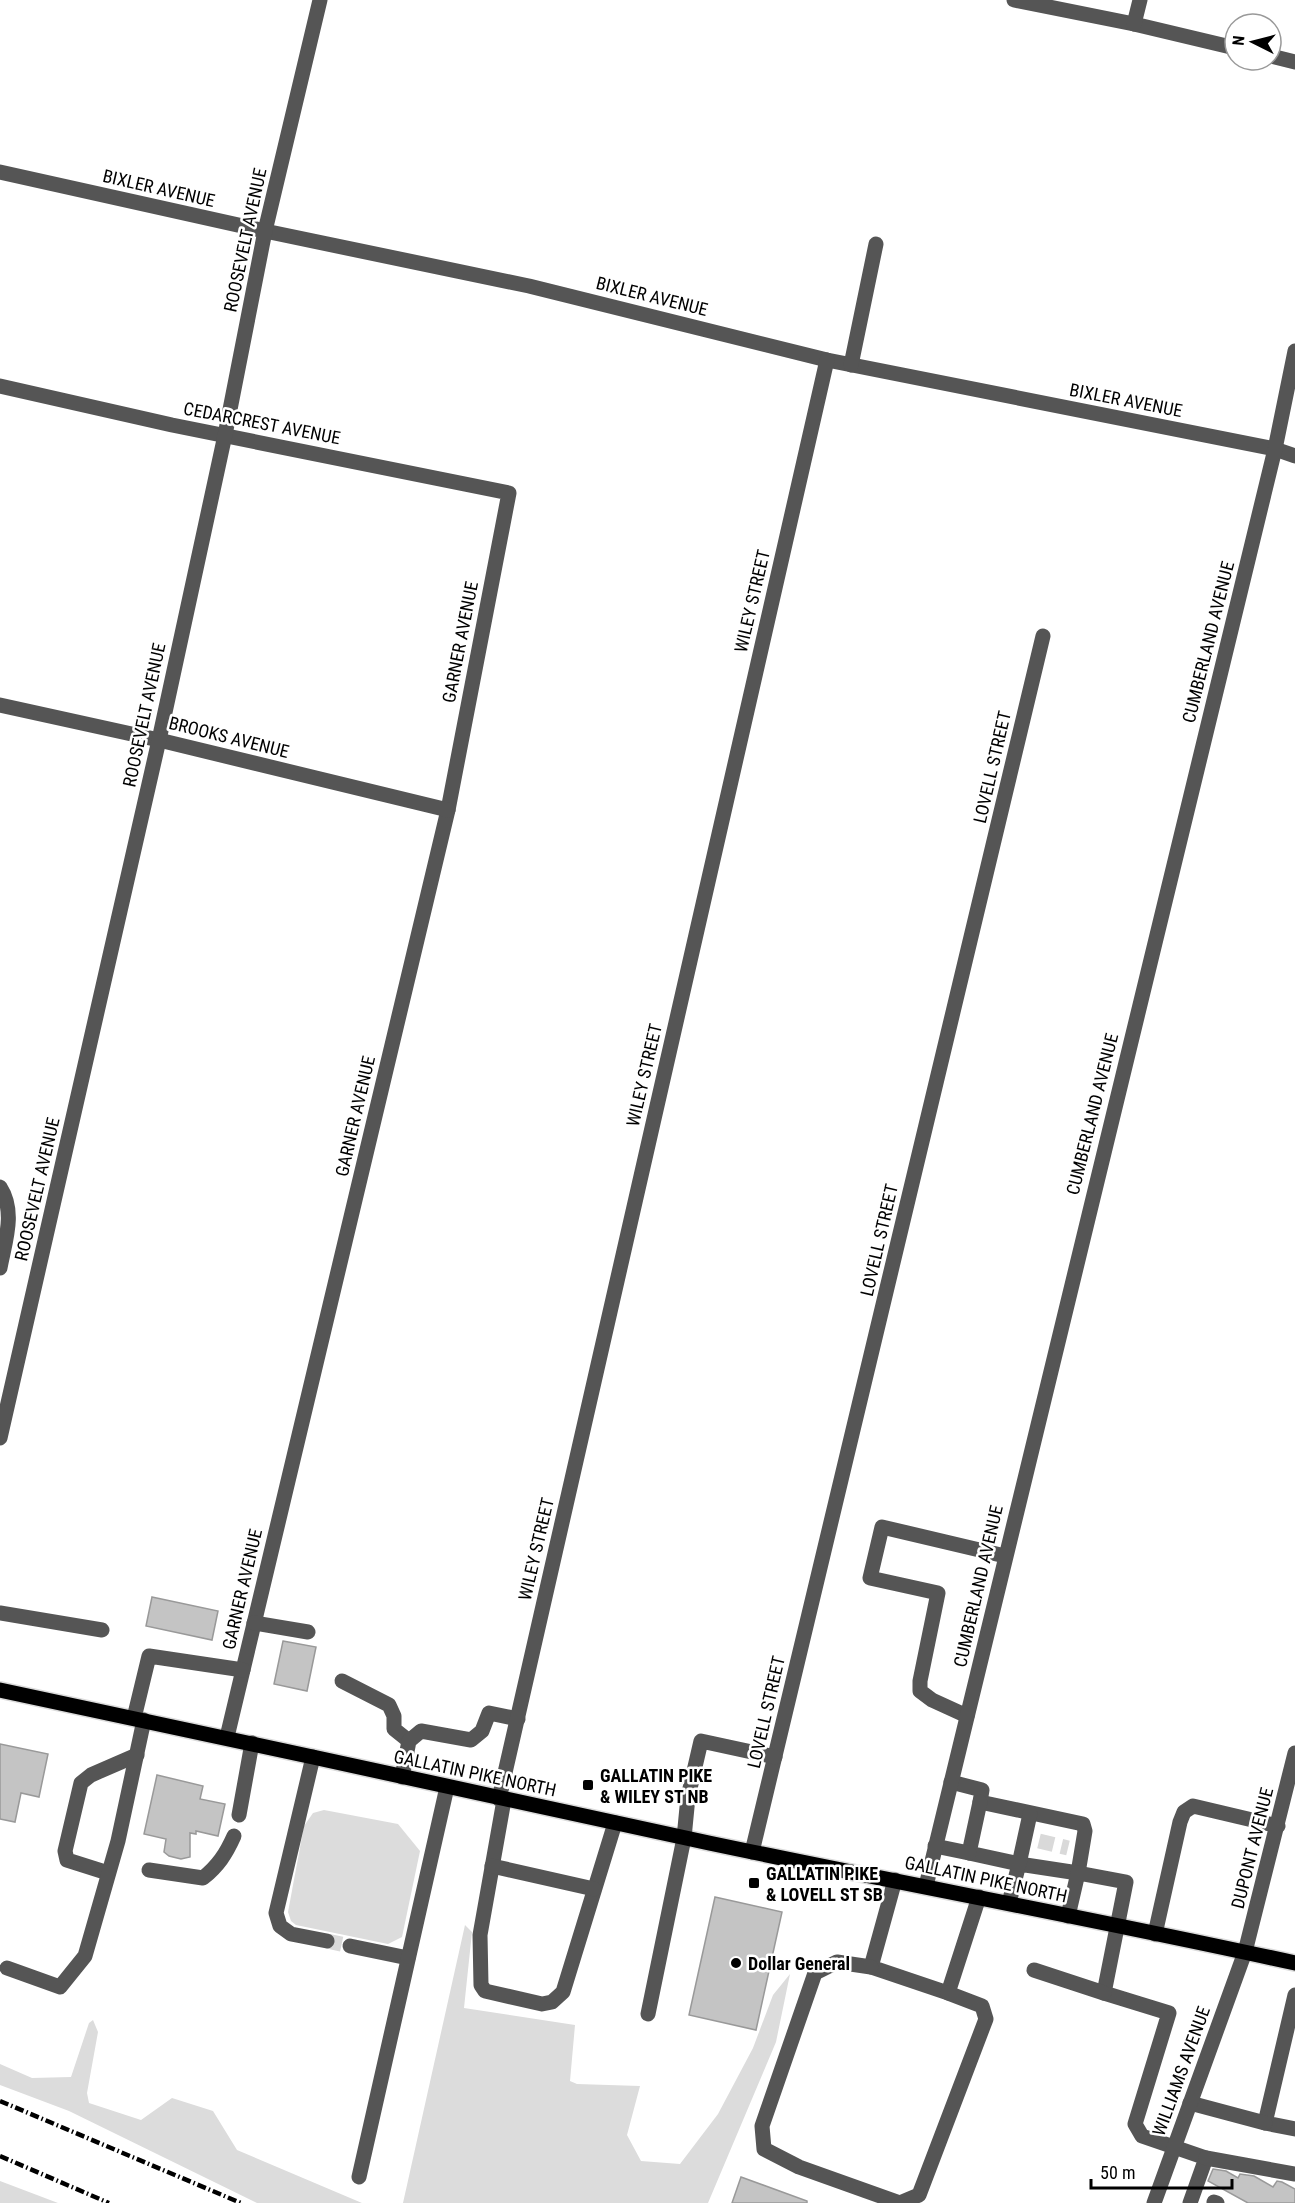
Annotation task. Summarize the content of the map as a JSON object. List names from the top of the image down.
{
  "streets": {
    "main road": ["GALLATIN PIKE NORTH"],
    "street": [
      "BIXLER AVENUE",
      "ROOSEVELT AVENUE",
      "CEDARCREST AVENUE",
      "WILEY STREET",
      "GARNER AVENUE",
      "CUMBERLAND AVENUE",
      "BROOKS AVENUE",
      "LOVELL STREET",
      "DUPONT AVENUE",
      "WILLIAMS AVENUE"
    ]
  },
  "crossings": [
    ["BIXLER AVENUE", "ROOSEVELT AVENUE"],
    ["BIXLER AVENUE", "WILEY STREET"],
    ["BIXLER AVENUE", "CUMBERLAND AVENUE"],
    ["ROOSEVELT AVENUE", "CEDARCREST AVENUE"],
    ["ROOSEVELT AVENUE", "BROOKS AVENUE"],
    ["CEDARCREST AVENUE", "GARNER AVENUE"],
    ["WILEY STREET", "GALLATIN PIKE NORTH"],
    ["GARNER AVENUE", "BROOKS AVENUE"],
    ["GARNER AVENUE", "GALLATIN PIKE NORTH"],
    ["CUMBERLAND AVENUE", "GALLATIN PIKE NORTH"],
    ["LOVELL STREET", "GALLATIN PIKE NORTH"],
    ["GALLATIN PIKE NORTH", "DUPONT AVENUE"],
    ["GALLATIN PIKE NORTH", "WILLIAMS AVENUE"],
    ["DUPONT AVENUE", "WILLIAMS AVENUE"]
  ],
  "places": {
    "transit": ["GALLATIN PIKE & WILEY ST NB", "GALLATIN PIKE & LOVELL ST SB"],
    "other": ["Dollar General"]
  },
  "scale_bar": "50 m",
  "north": "left"
}
